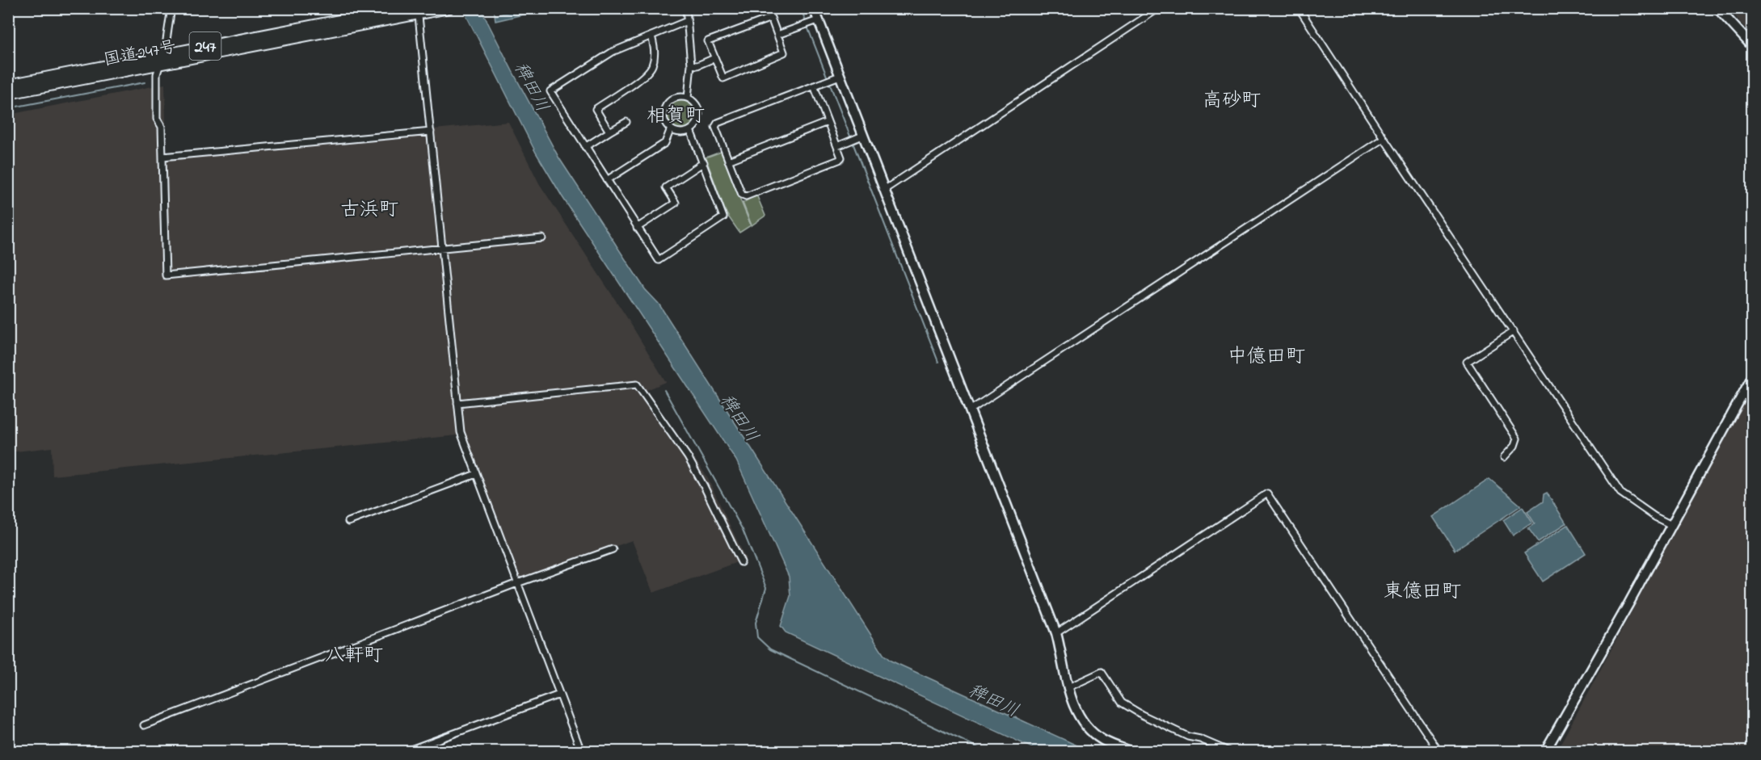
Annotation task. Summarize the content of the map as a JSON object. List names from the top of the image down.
{
  "streets": {
    "highway": ["247", "国道247号"]
  },
  "districts": [
    "高砂町",
    "相賀町",
    "古浜町",
    "中億田町",
    "東億田町",
    "八軒町"
  ],
  "water": ["稗田川"]
}
